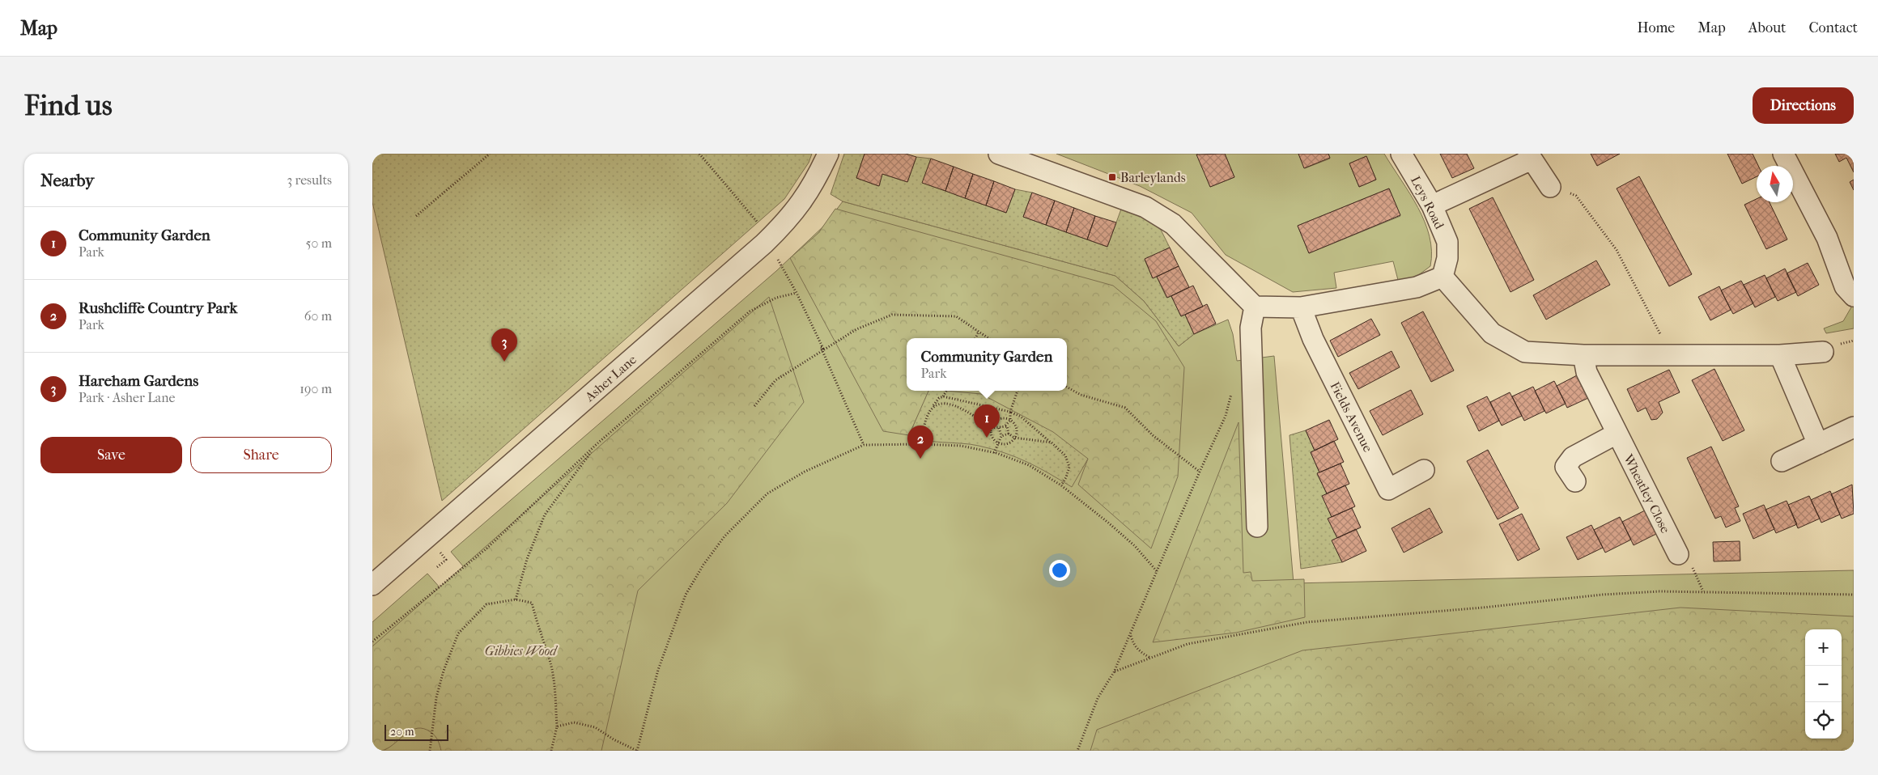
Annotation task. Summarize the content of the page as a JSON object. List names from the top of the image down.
{
  "streets": {
    "street": [
      "Leys Road",
      "Asher Lane",
      "Fields Avenue",
      "Wheatley Close"
    ]
  },
  "parks": ["Gibbies Wood"],
  "places": {
    "transit": ["Barleylands"]
  },
  "scale_bar": "20 m",
  "north": "top",
  "page": {
    "header": "Map",
    "nav": [
      "Home",
      "Map",
      "About",
      "Contact"
    ],
    "buttons": [
      "Directions",
      ["Save", "Share"]
    ],
    "title": "Find us",
    "heading": ["Nearby", "3 results"],
    "list": [
      {
        "mark": "1",
        "name": "Community Garden",
        "note": "Park",
        "value": "50 m"
      },
      {
        "mark": "2",
        "name": "Rushcliffe Country Park",
        "note": "Park",
        "value": "60 m"
      },
      {
        "mark": "3",
        "name": "Hareham Gardens",
        "note": "Park · Asher Lane",
        "value": "190 m"
      }
    ],
    "pins": ["3", "1", "2"],
    "popup": ["Community Garden", "Park"],
    "map_buttons": ["+", "−"],
    "scale": "20 m"
  }
}
